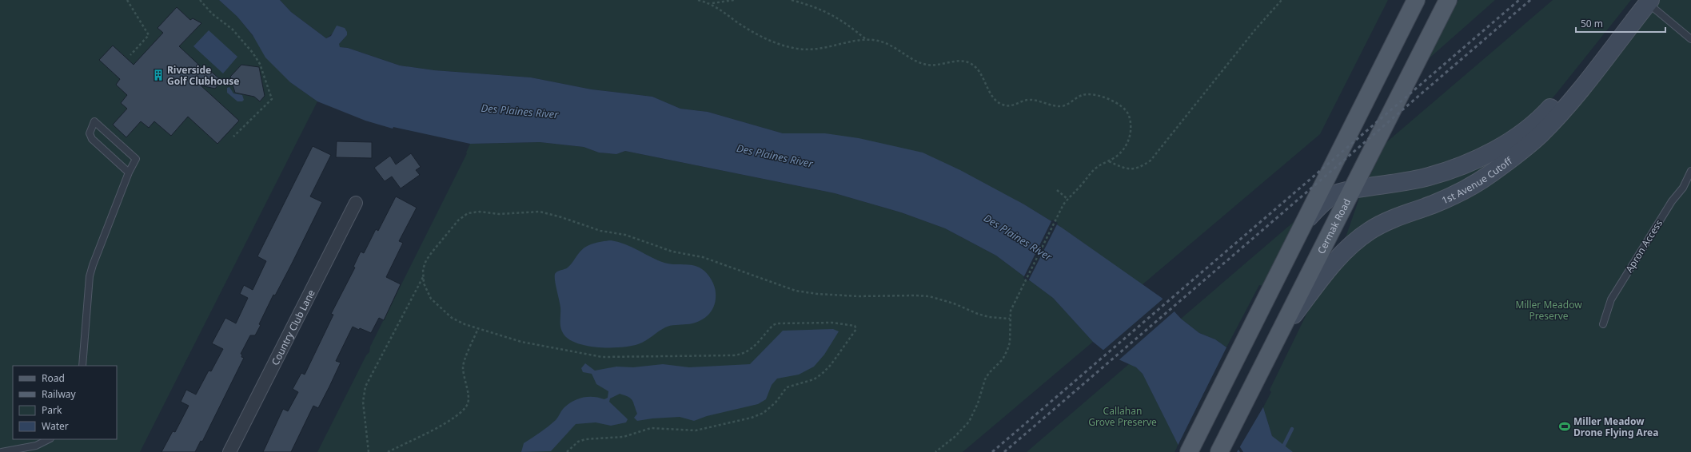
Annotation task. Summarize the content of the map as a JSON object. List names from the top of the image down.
{
  "streets": {
    "main road": ["1st Avenue Cutoff", "Cermak Road"],
    "street": ["Country Club Lane"],
    "lane": ["Apron Access"]
  },
  "crossings": [
    ["1st Avenue Cutoff", "Cermak Road"]
  ],
  "water": ["Des Plaines River"],
  "parks": ["Miller Meadow Preserve", "Callahan Grove Preserve"],
  "places": {
    "building": ["Riverside Golf Clubhouse"],
    "sports": ["Miller Meadow Drone Flying Area"]
  },
  "legend": [
    "Road",
    "Railway",
    "Park",
    "Water"
  ],
  "scale_bar": "50 m"
}
